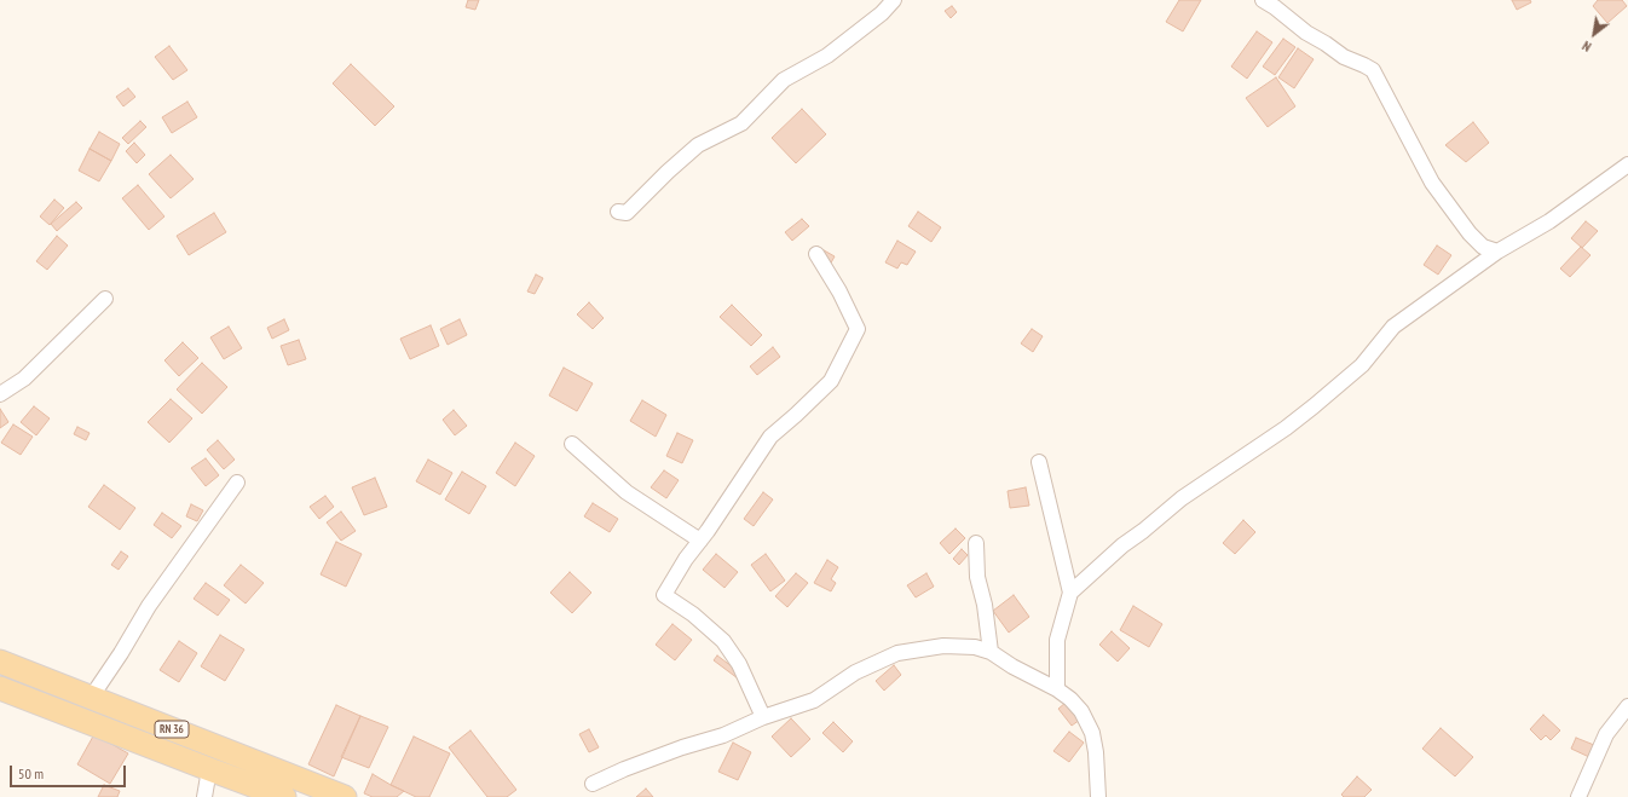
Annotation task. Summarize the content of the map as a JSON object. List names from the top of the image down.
{
  "streets": {
    "main road": ["RN 36"]
  },
  "scale_bar": "50 m",
  "north": "bottom left"
}
